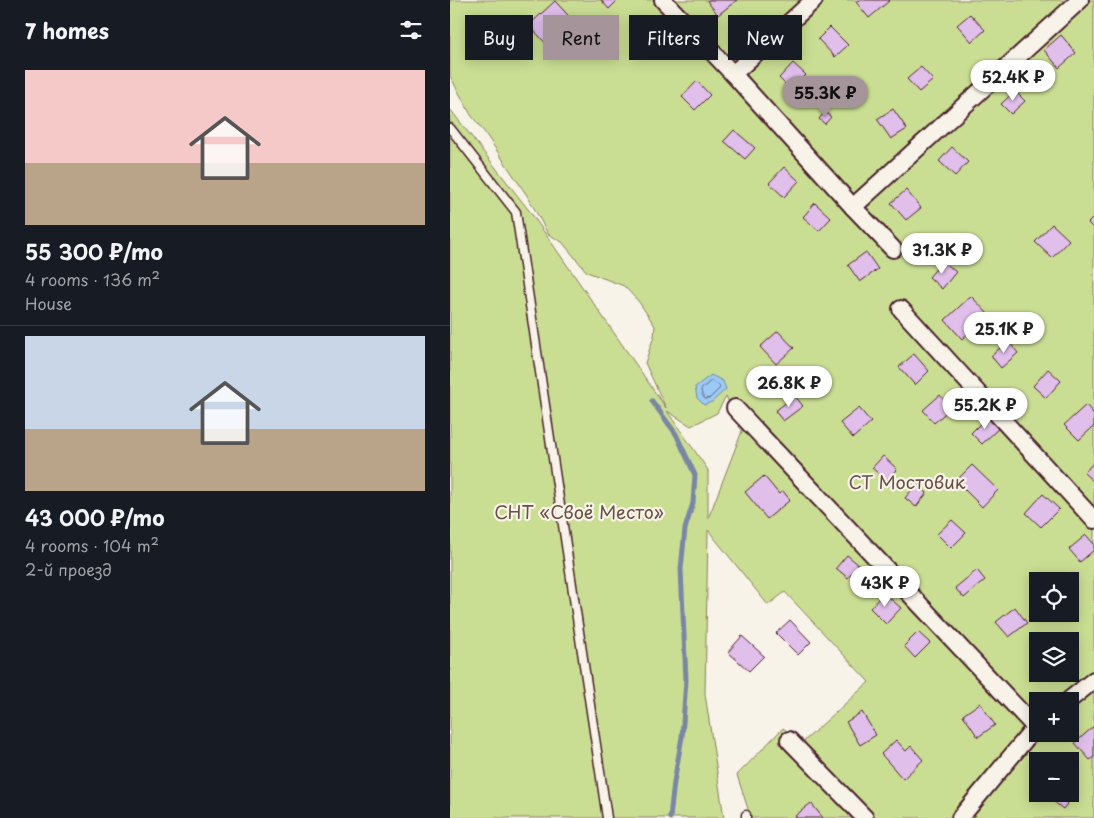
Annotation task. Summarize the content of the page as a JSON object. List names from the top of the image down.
{
  "parks": ["СТ Мостовик", "СНТ «Своё Место»"],
  "page": {
    "heading": "7 homes",
    "chip": [
      "Buy",
      "Rent",
      "Filters",
      "New"
    ],
    "list": [
      {
        "name": "55 300 ₽/mo",
        "note": "4 rooms · 136 m² · House"
      },
      {
        "name": "43 000 ₽/mo",
        "note": "4 rooms · 104 m² · 2-й проезд"
      }
    ],
    "price": [
      "52.4K ₽",
      "55.3K ₽",
      "31.3K ₽",
      "25.1K ₽",
      "26.8K ₽",
      "55.2K ₽",
      "43K ₽"
    ],
    "map_buttons": ["+", "−"]
  }
}
